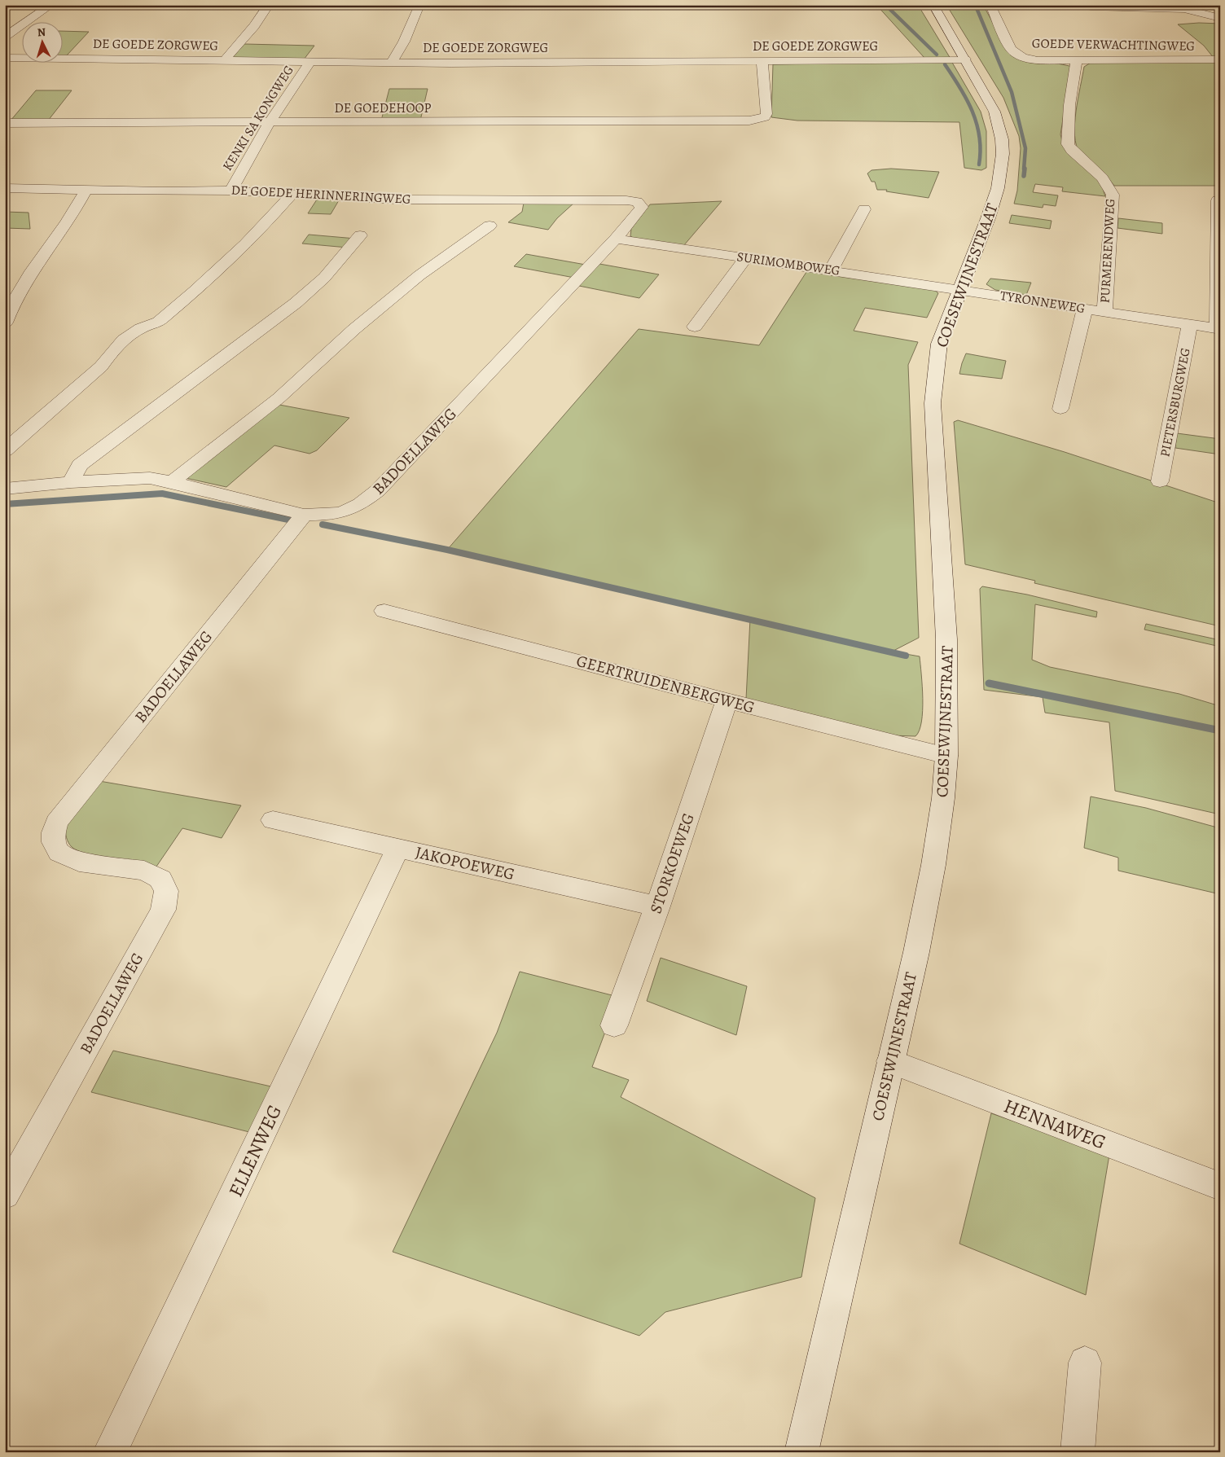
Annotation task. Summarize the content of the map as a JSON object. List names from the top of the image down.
{
  "streets": {
    "street": [
      "DE GOEDE ZORGWEG",
      "GOEDE VERWACHTINGWEG",
      "DE GOEDEHOOP",
      "KENKI SA KONGWEG",
      "DE GOEDE HERINNERINGWEG",
      "PURMERENDWEG",
      "SURIMOMBOWEG",
      "COESEWIJNESTRAAT",
      "TYRONNEWEG",
      "PIETERSBURGWEG",
      "BADOELLAWEG",
      "GEERTRUIDENBERGWEG",
      "JAKOPOEWEG",
      "STORKOEWEG",
      "HENNAWEG",
      "ELLENWEG"
    ]
  },
  "crossings": [
    ["DE GOEDE ZORGWEG", "DE GOEDEHOOP"],
    ["DE GOEDE ZORGWEG", "KENKI SA KONGWEG"],
    ["DE GOEDE ZORGWEG", "COESEWIJNESTRAAT"],
    ["GOEDE VERWACHTINGWEG", "PURMERENDWEG"],
    ["DE GOEDEHOOP", "KENKI SA KONGWEG"],
    ["KENKI SA KONGWEG", "DE GOEDE HERINNERINGWEG"],
    ["DE GOEDE HERINNERINGWEG", "BADOELLAWEG"],
    ["PURMERENDWEG", "TYRONNEWEG"],
    ["SURIMOMBOWEG", "COESEWIJNESTRAAT"],
    ["SURIMOMBOWEG", "TYRONNEWEG"],
    ["SURIMOMBOWEG", "BADOELLAWEG"],
    ["COESEWIJNESTRAAT", "TYRONNEWEG"],
    ["COESEWIJNESTRAAT", "GEERTRUIDENBERGWEG"],
    ["COESEWIJNESTRAAT", "HENNAWEG"],
    ["TYRONNEWEG", "PIETERSBURGWEG"],
    ["GEERTRUIDENBERGWEG", "STORKOEWEG"],
    ["JAKOPOEWEG", "STORKOEWEG"],
    ["JAKOPOEWEG", "ELLENWEG"]
  ],
  "north": "top"
}
